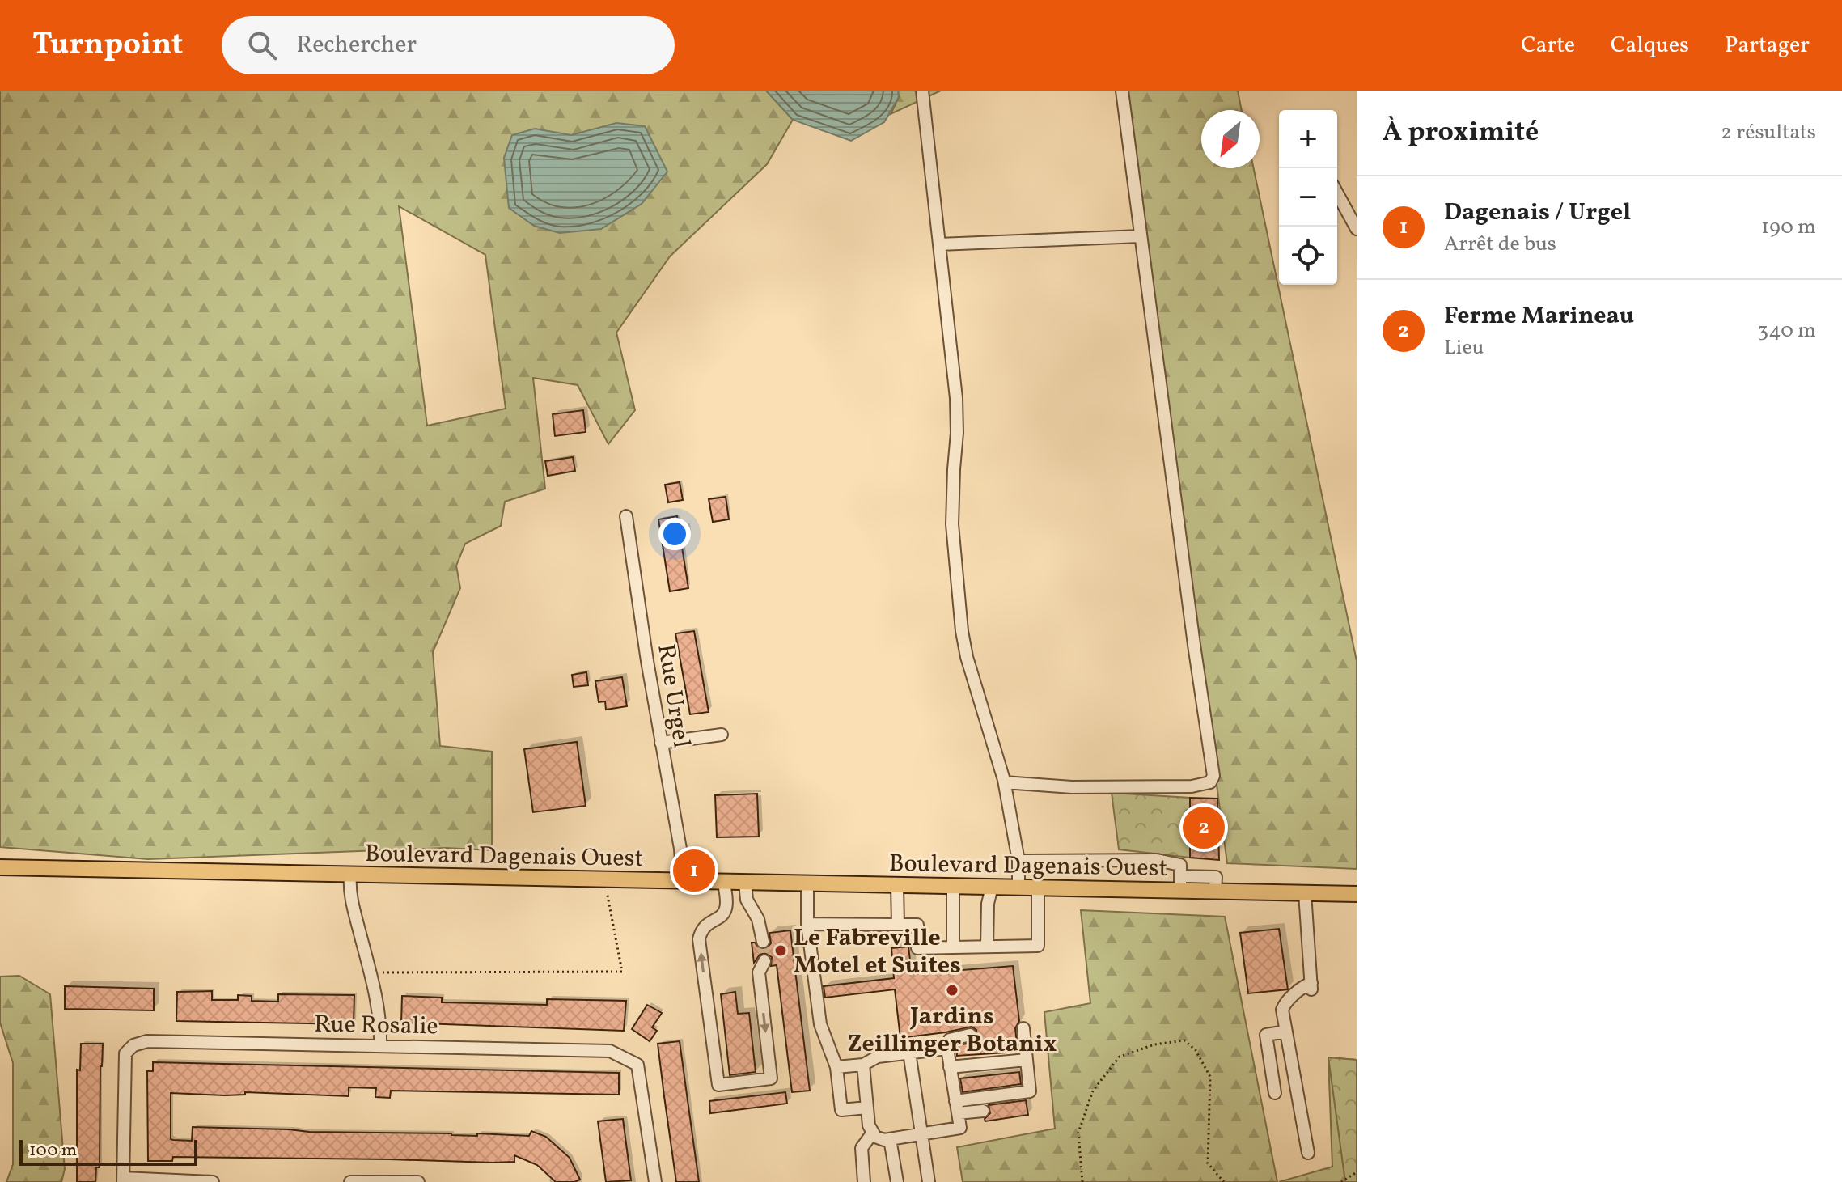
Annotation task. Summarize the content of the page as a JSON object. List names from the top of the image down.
{
  "streets": {
    "main road": ["Boulevard Dagenais Ouest"],
    "street": ["Rue Urgel", "Rue Rosalie"]
  },
  "crossings": [
    ["Rue Urgel", "Boulevard Dagenais Ouest"]
  ],
  "places": ["Le Fabreville Motel et Suites", "Jardins Zeillinger Botanix"],
  "scale_bar": "100 m",
  "north": "bottom left",
  "page": {
    "header": "Turnpoint",
    "search": "Rechercher",
    "nav": ["Carte", "Calques", "Partager"],
    "heading": ["À proximité", "2 résultats"],
    "map_buttons": ["+", "−"],
    "list": [
      {
        "mark": "1",
        "name": "Dagenais / Urgel",
        "note": "Arrêt de bus",
        "value": "190 m"
      },
      {
        "mark": "2",
        "name": "Ferme Marineau",
        "note": "Lieu",
        "value": "340 m"
      }
    ],
    "pins": ["2", "1"],
    "scale": "100 m"
  }
}
